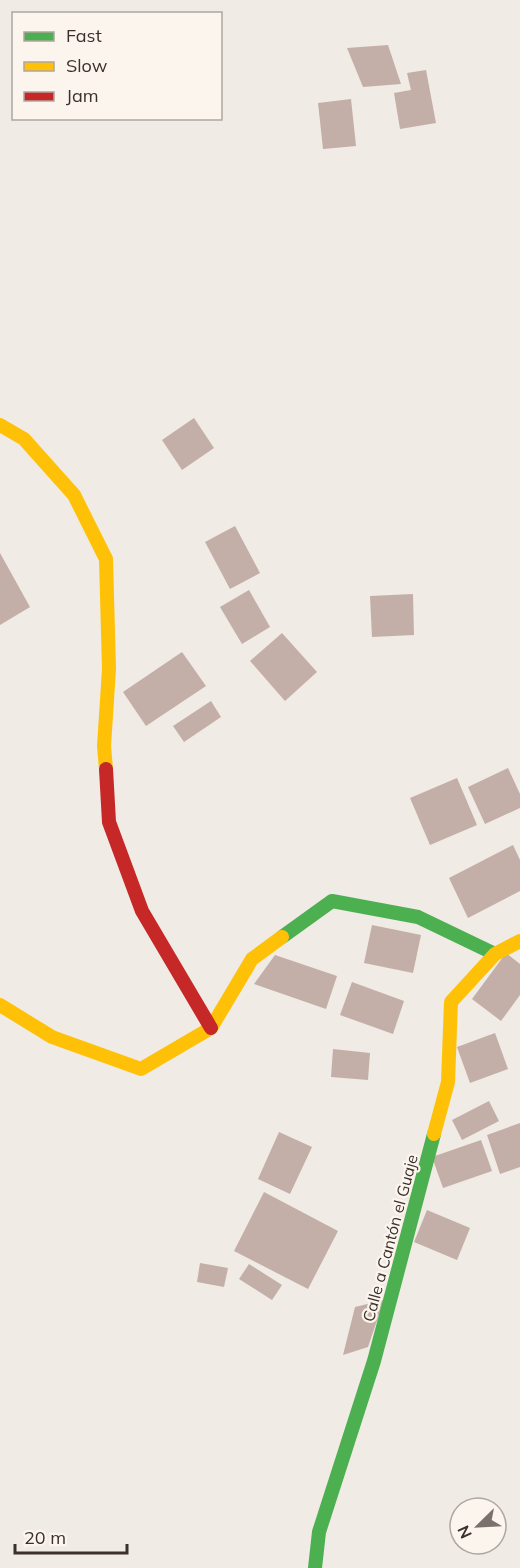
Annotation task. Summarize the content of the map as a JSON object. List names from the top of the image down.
{
  "streets": {
    "street": ["Calle a Cantón el Guaje"]
  },
  "legend": ["Fast", "Slow", "Jam"],
  "scale_bar": "20 m",
  "north": "bottom left"
}
